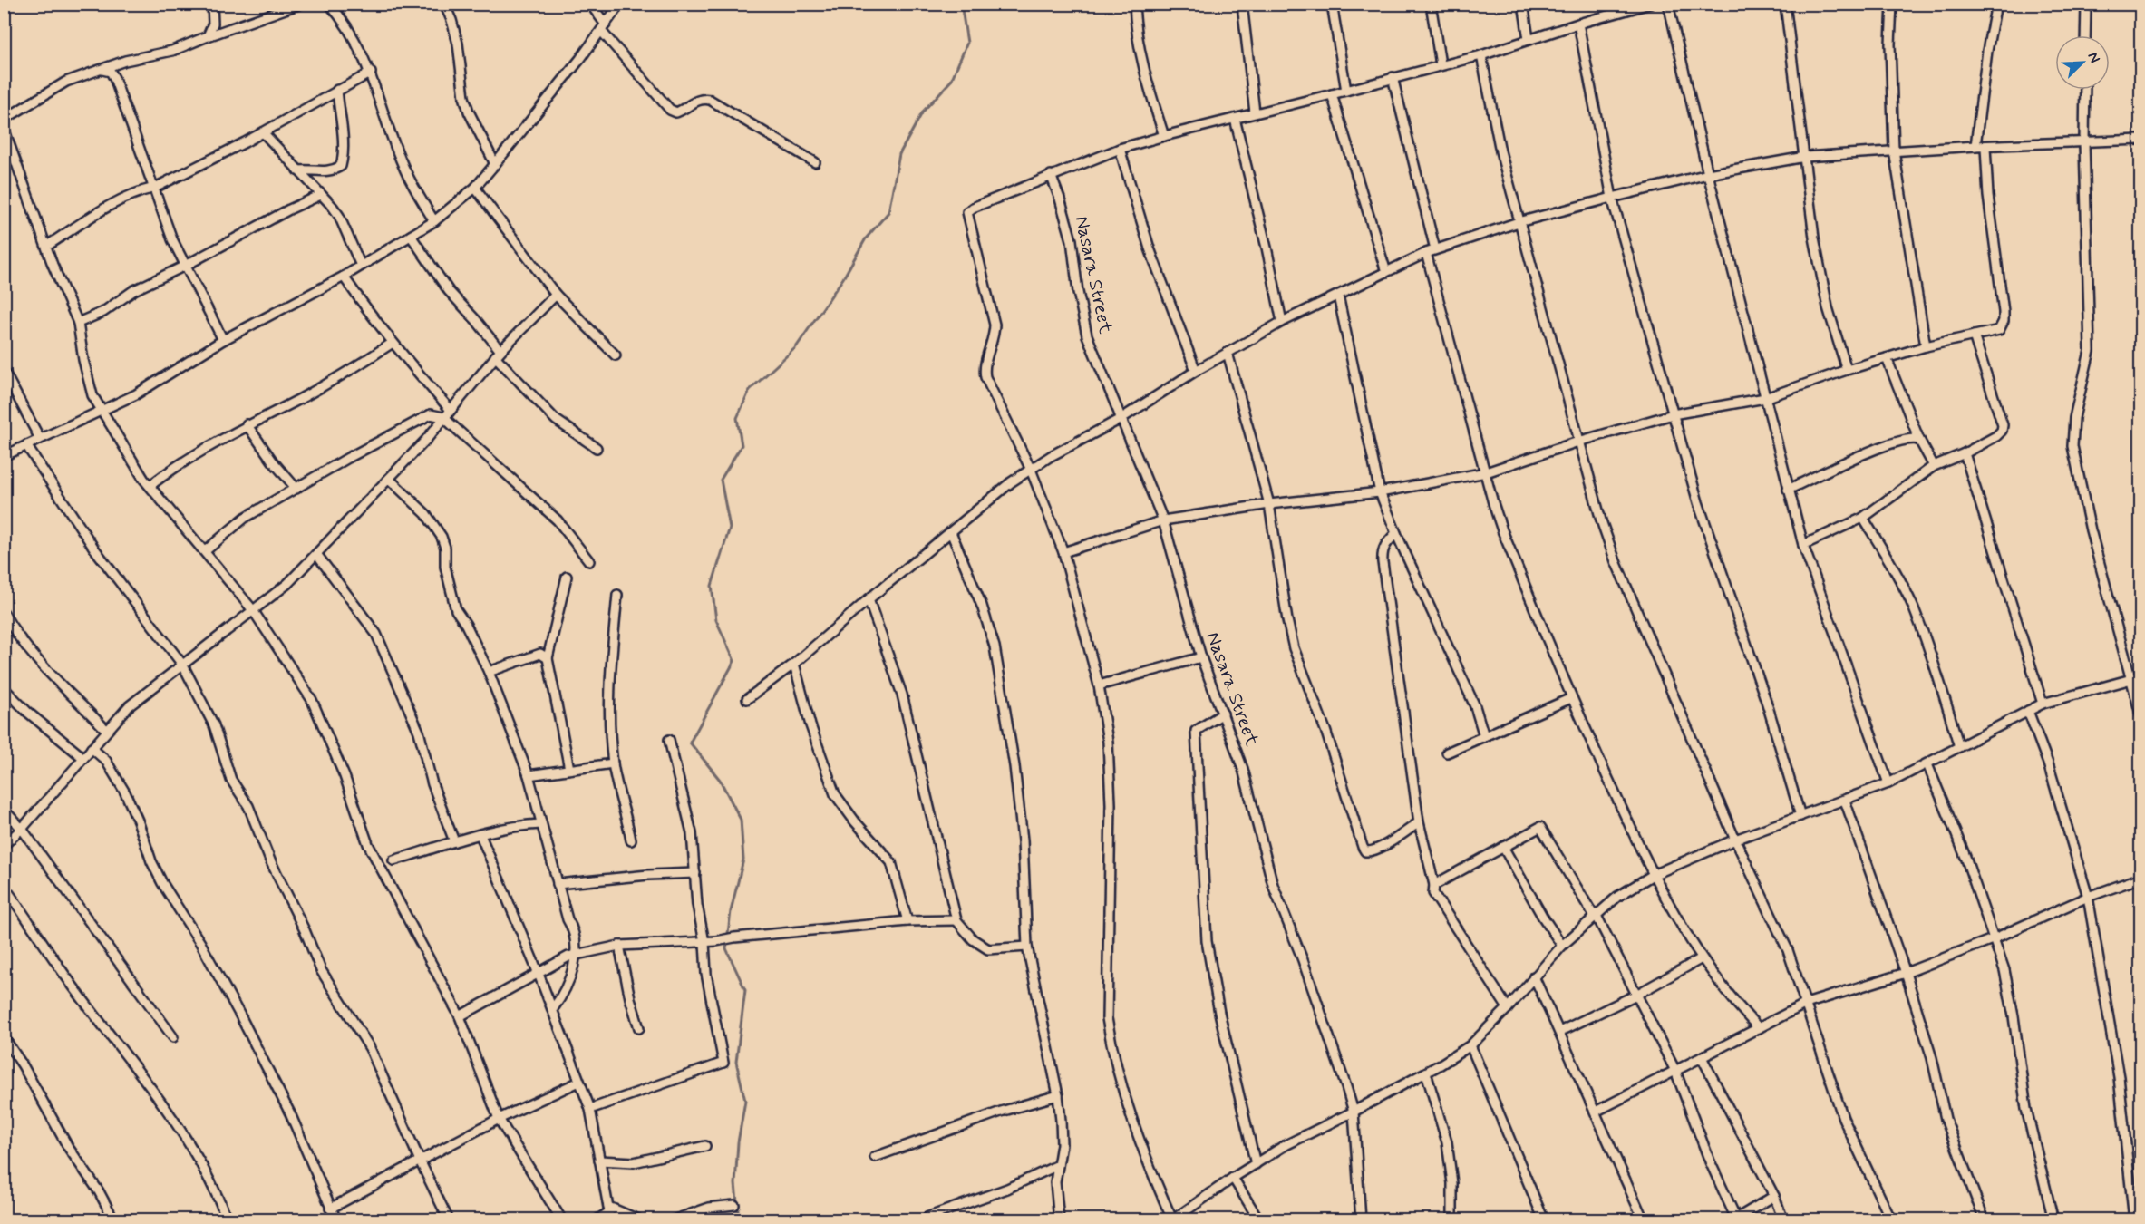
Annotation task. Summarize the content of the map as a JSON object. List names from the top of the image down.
{
  "streets": {
    "street": ["Nasara Street"]
  },
  "north": "top right"
}
